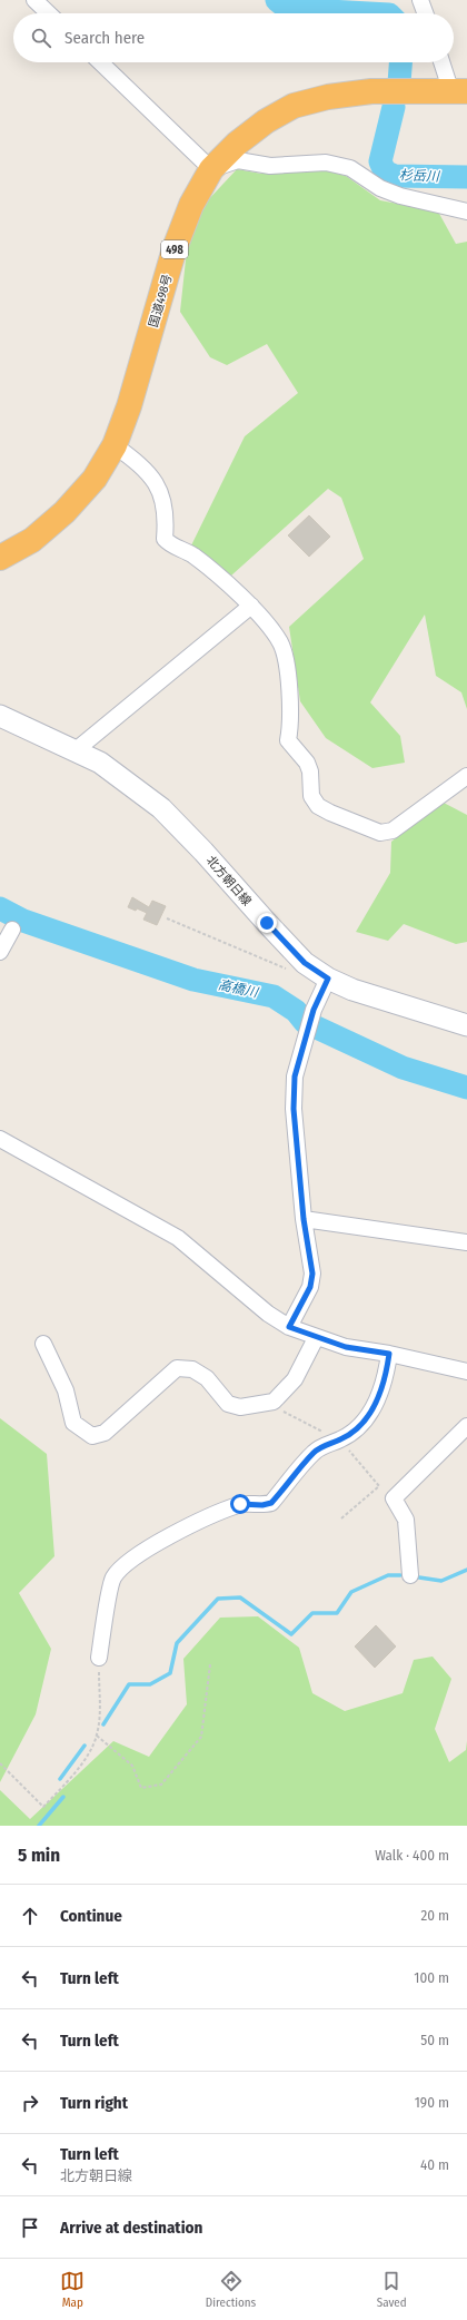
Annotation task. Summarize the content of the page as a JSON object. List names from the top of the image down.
{
  "streets": {
    "highway": ["498", "国道498号"],
    "main road": ["北方朝日線"]
  },
  "water": ["杉岳川", "高橋川"],
  "page": {
    "search": "Search here",
    "heading": ["5 min", "Walk · 400 m"],
    "list": [
      ["Continue", "20 m"],
      ["Turn left", "100 m"],
      ["Turn left", "50 m"],
      ["Turn right", "190 m"],
      ["Turn left", "北方朝日線", "40 m"],
      "Arrive at destination"
    ],
    "nav": ["Map", "Directions", "Saved"]
  }
}
